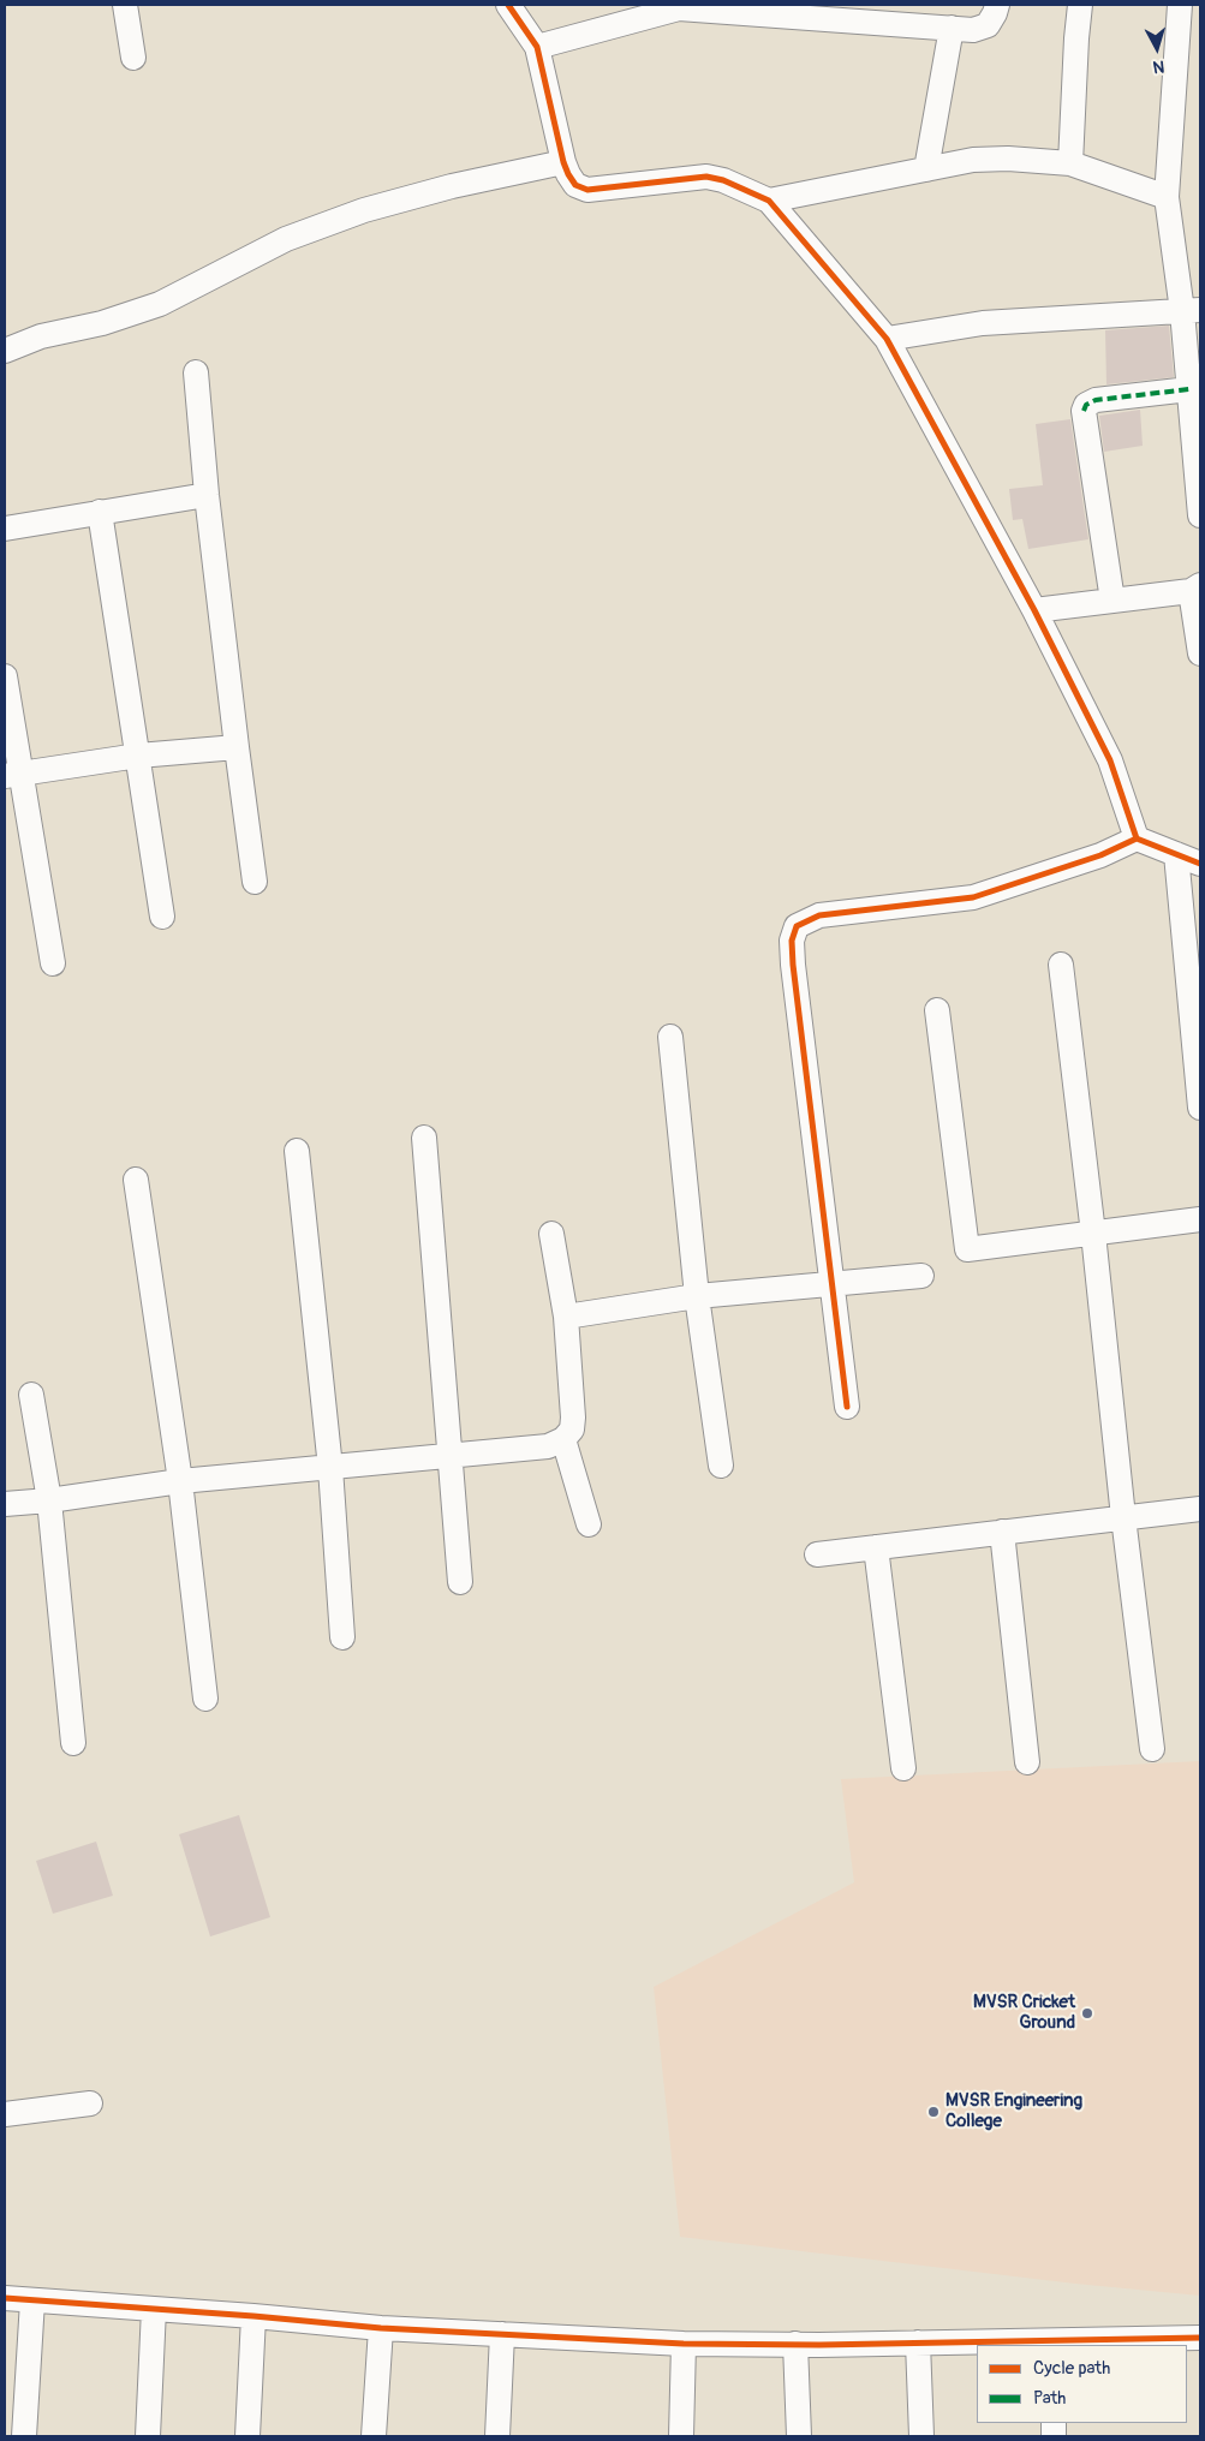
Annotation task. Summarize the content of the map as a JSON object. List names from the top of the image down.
{
  "places": ["MVSR Cricket Ground", "MVSR Engineering College"],
  "legend": ["Cycle path", "Path"],
  "north": "bottom"
}
